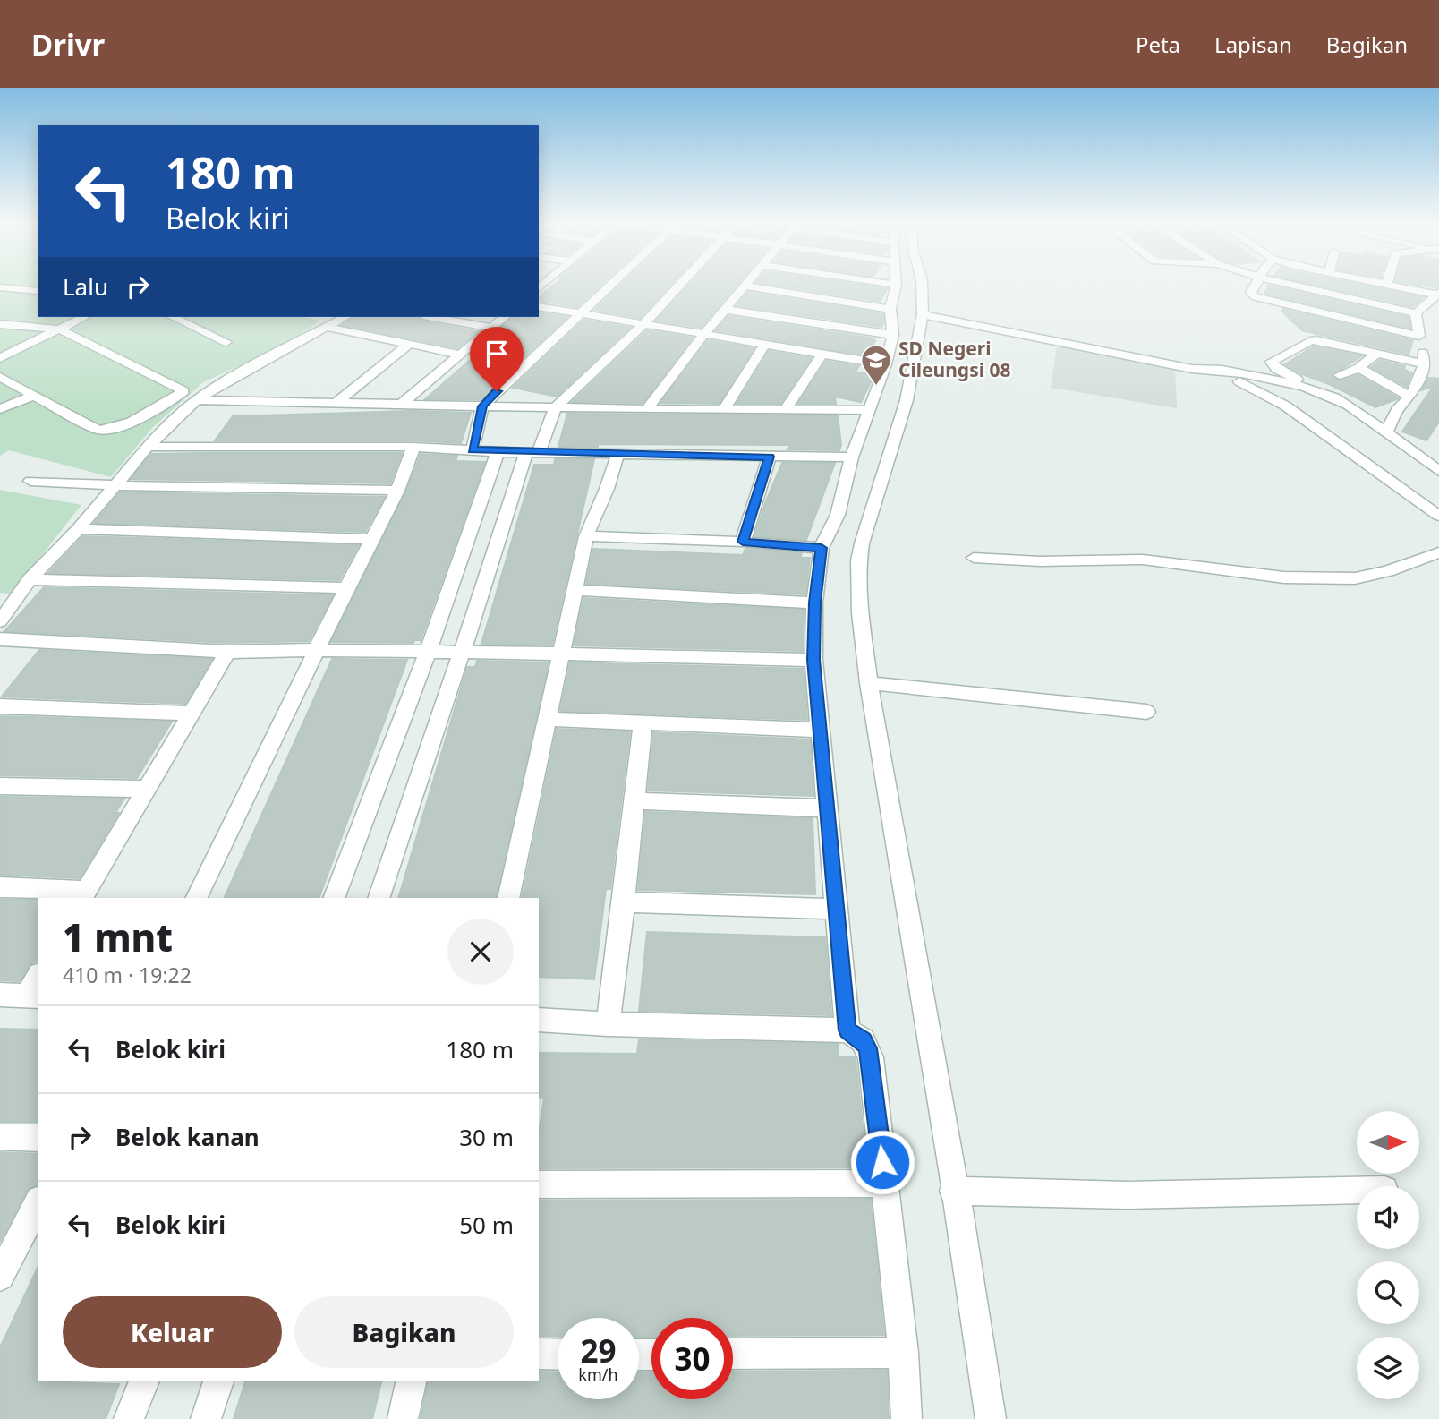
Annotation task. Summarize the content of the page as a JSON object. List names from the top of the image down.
{
  "places": {
    "school or university": ["SD Negeri Cileungsi 08"]
  },
  "north": "right",
  "page": {
    "header": "Drivr",
    "nav": ["Peta", "Lapisan", "Bagikan"],
    "turn": ["180 m", "Belok kiri"],
    "then": "Lalu",
    "heading": ["1 mnt", "410 m · 19:22"],
    "list": [
      {
        "name": "Belok kiri",
        "value": "180 m"
      },
      {
        "name": "Belok kanan",
        "value": "30 m"
      },
      {
        "name": "Belok kiri",
        "value": "50 m"
      }
    ],
    "buttons": ["Keluar", "Bagikan"],
    "speed": "29 km/h",
    "limit": "30"
  }
}
